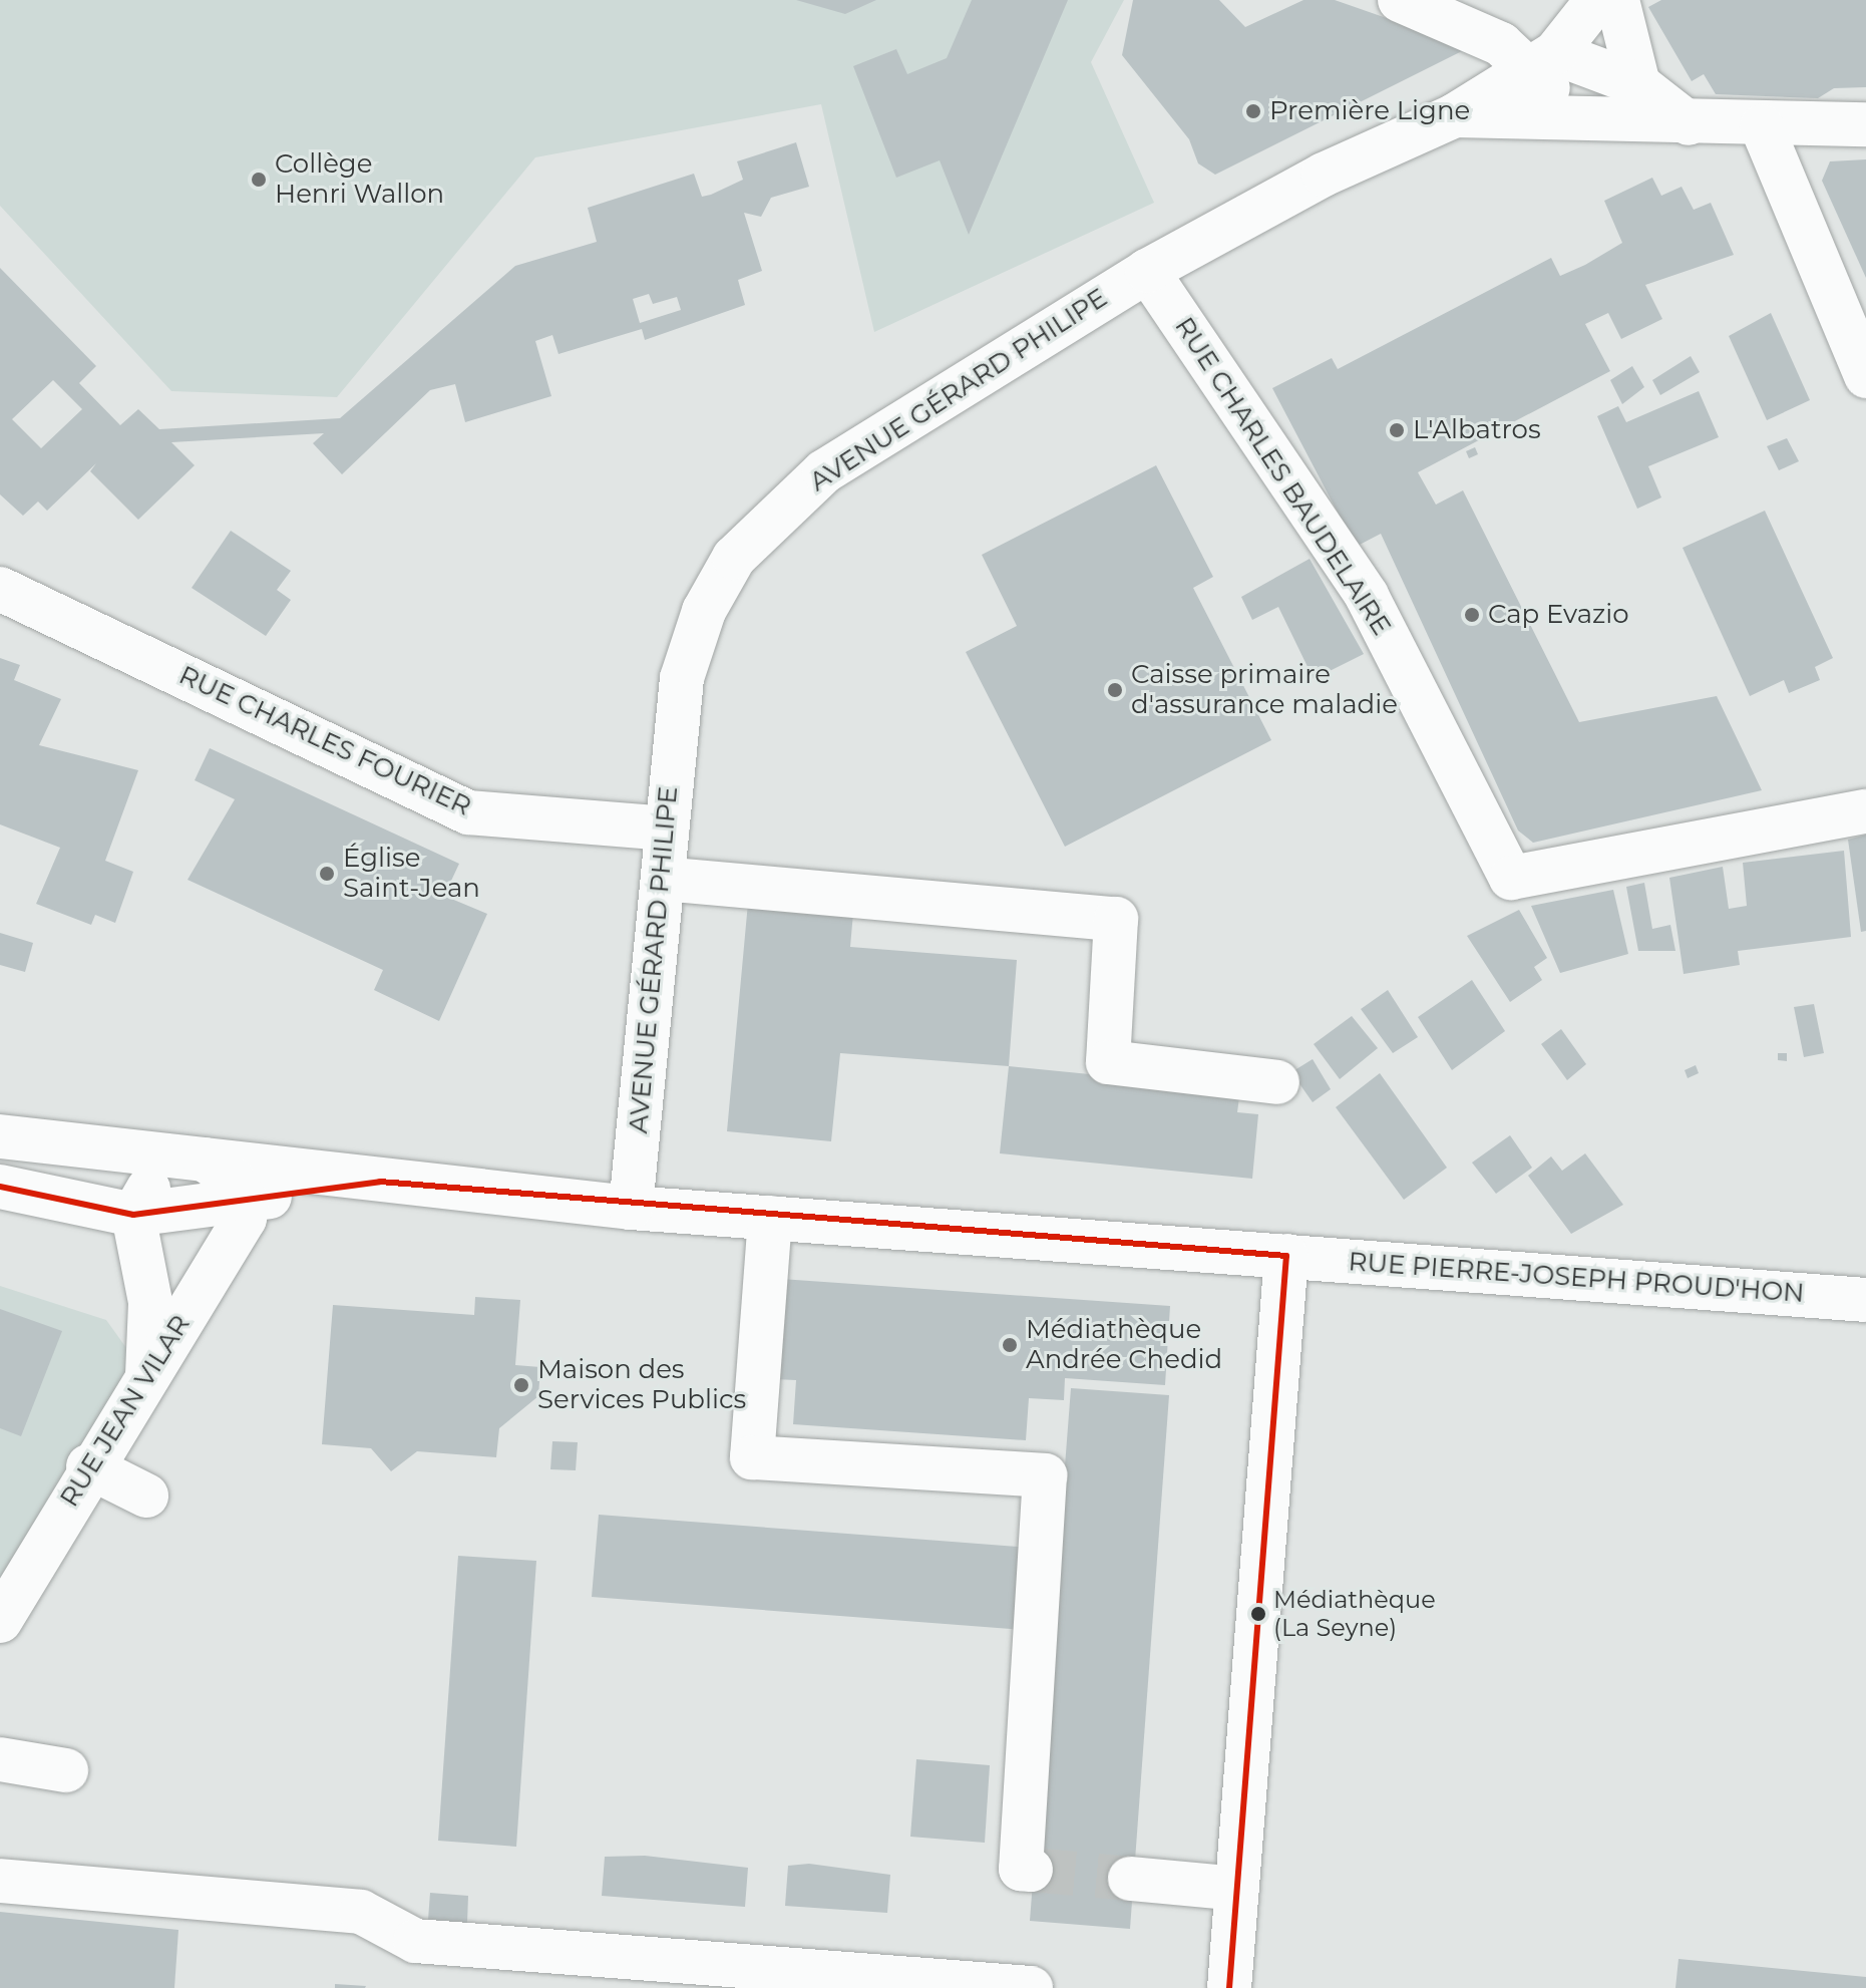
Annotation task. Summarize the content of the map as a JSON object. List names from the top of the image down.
{
  "streets": {
    "street": [
      "AVENUE GÉRARD PHILIPE",
      "RUE CHARLES BAUDELAIRE",
      "RUE CHARLES FOURIER",
      "RUE PIERRE-JOSEPH PROUD'HON",
      "RUE JEAN VILAR"
    ]
  },
  "crossings": [
    ["AVENUE GÉRARD PHILIPE", "RUE CHARLES BAUDELAIRE"],
    ["AVENUE GÉRARD PHILIPE", "RUE CHARLES FOURIER"],
    ["AVENUE GÉRARD PHILIPE", "RUE PIERRE-JOSEPH PROUD'HON"]
  ],
  "places": [
    "Première Ligne",
    "Collège Henri Wallon",
    "L'Albatros",
    "Cap Evazio",
    "Caisse primaire d'assurance maladie",
    "Église Saint-Jean",
    "Médiathèque Andrée Chedid",
    "Maison des Services Publics",
    "Médiathèque (La Seyne)"
  ]
}
